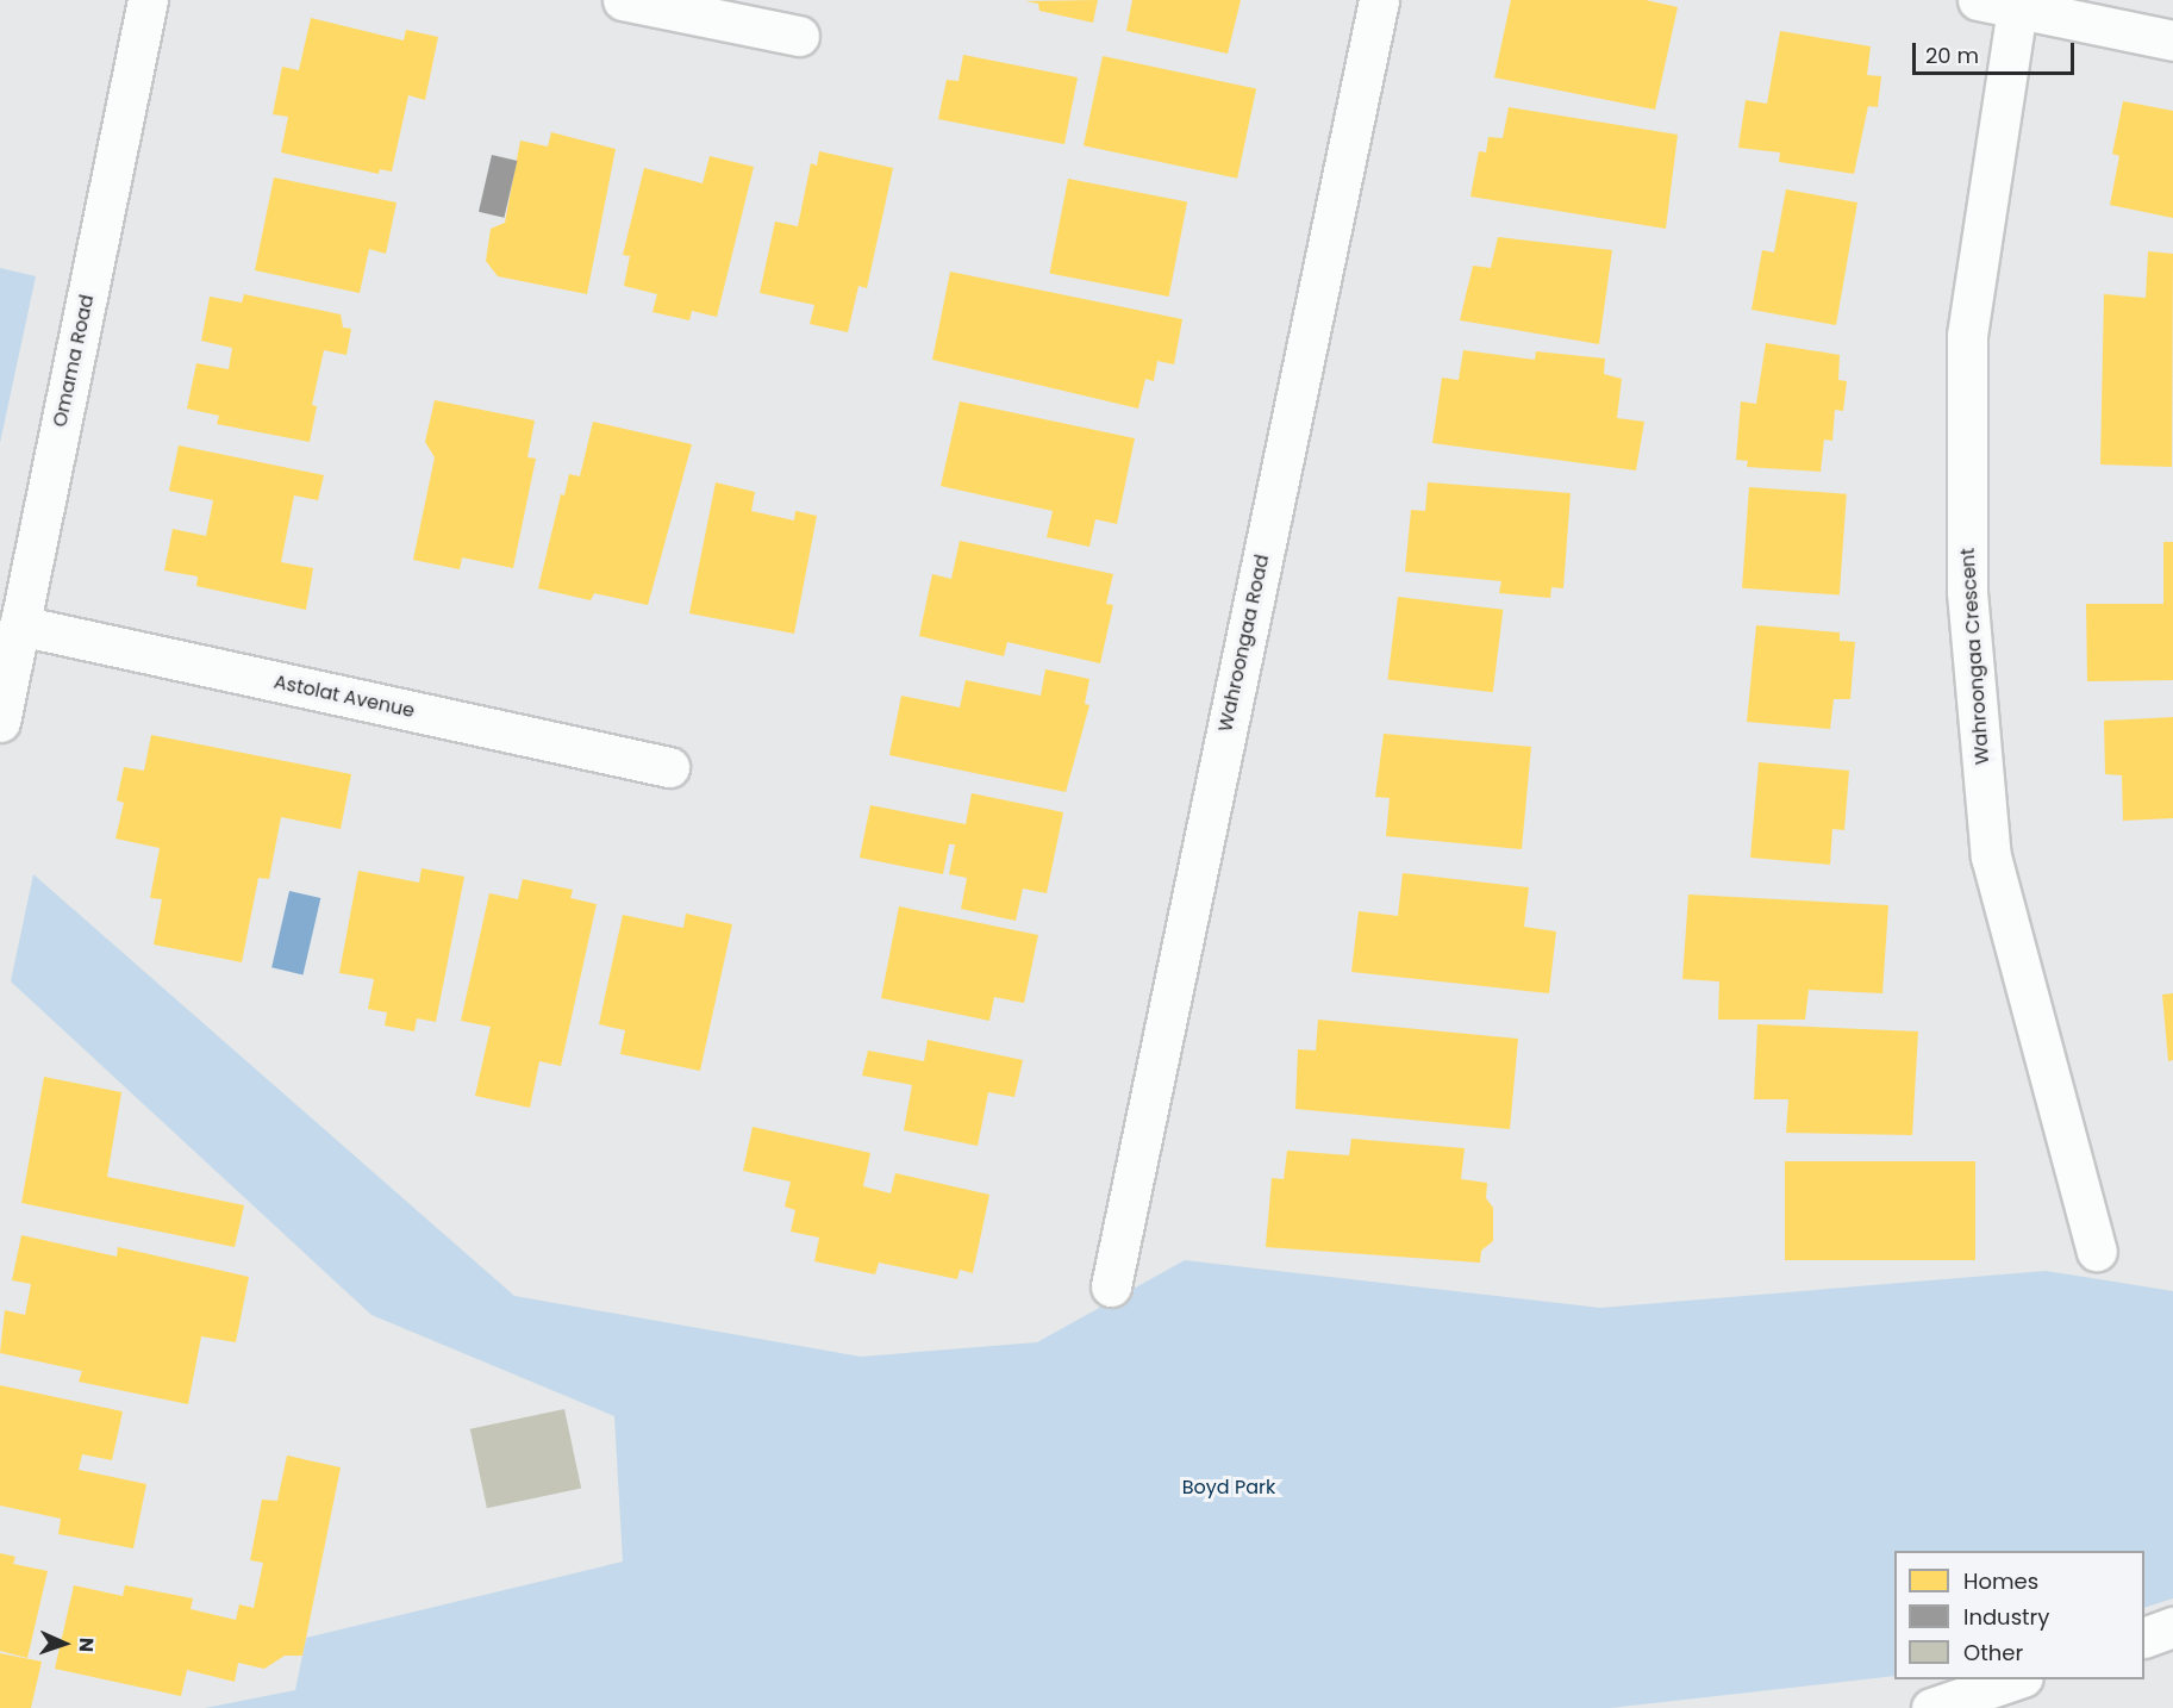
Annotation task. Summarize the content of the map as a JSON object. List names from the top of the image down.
{
  "streets": {
    "street": [
      "Omama Road",
      "Wahroongaa Road",
      "Wahroongaa Crescent",
      "Astolat Avenue"
    ]
  },
  "crossings": [
    ["Omama Road", "Astolat Avenue"]
  ],
  "parks": ["Boyd Park"],
  "legend": ["Homes", "Industry", "Other"],
  "scale_bar": "20 m",
  "north": "right"
}
